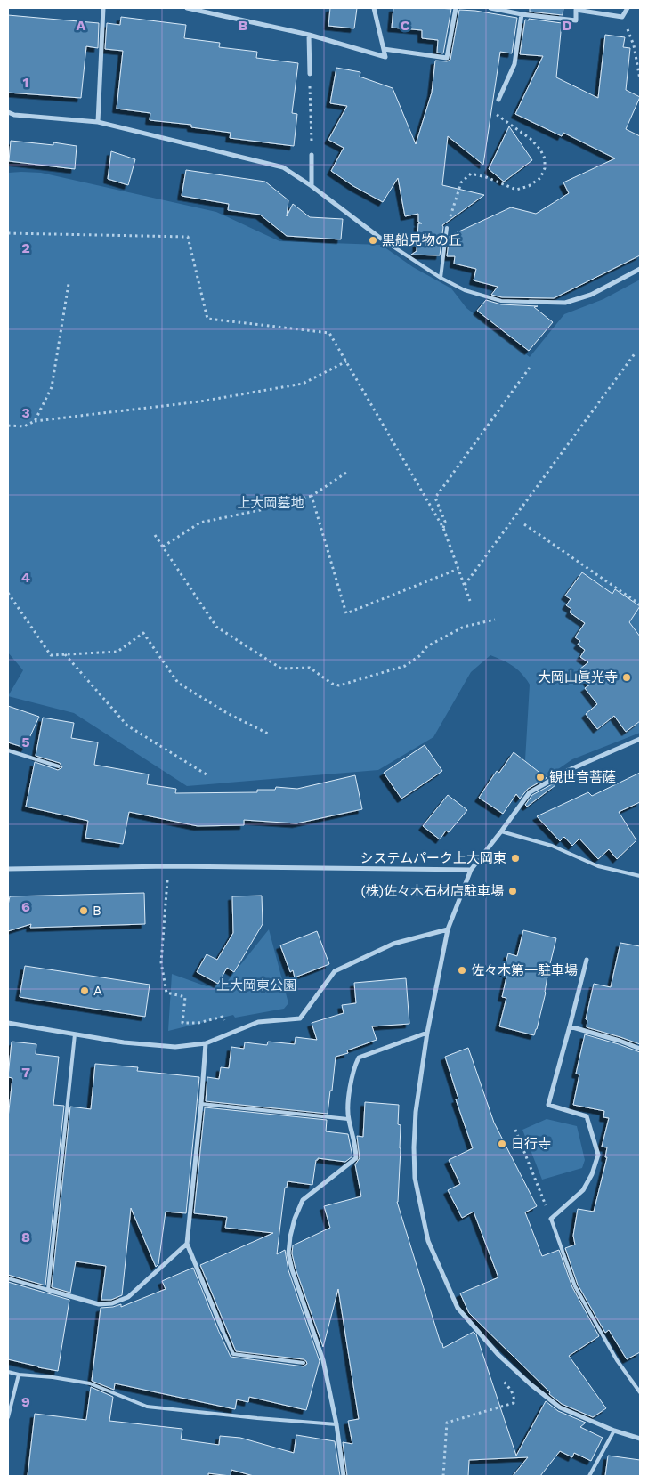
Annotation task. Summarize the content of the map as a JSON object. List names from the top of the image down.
{
  "parks": ["上大岡墓地", "上大岡東公園"],
  "places": [
    "黒船見物の丘",
    "大岡山眞光寺",
    "観世音菩薩",
    "システムパーク上大岡東",
    "(株)佐々木石材店駐車場",
    "B",
    "佐々木第一駐車場",
    "A",
    "日行寺"
  ],
  "grid": {
    "columns": [
      "A",
      "B",
      "C",
      "D"
    ],
    "rows": [
      "1",
      "2",
      "3",
      "4",
      "5",
      "6",
      "7",
      "8",
      "9"
    ]
  }
}
